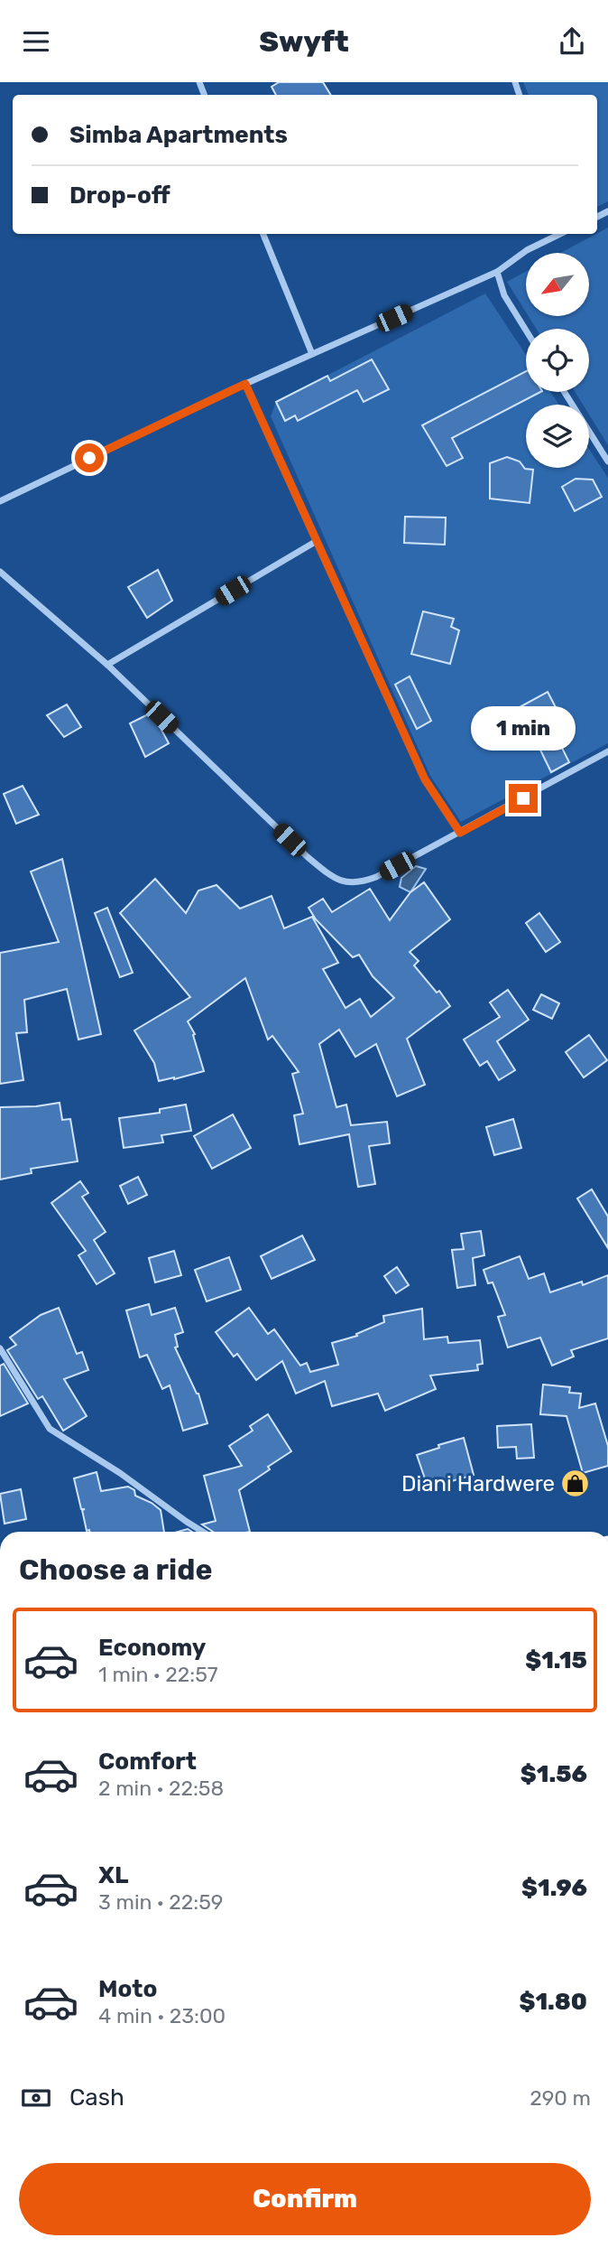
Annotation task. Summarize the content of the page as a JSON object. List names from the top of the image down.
{
  "places": {
    "shop": ["Diani Hardwere"]
  },
  "north": "bottom left",
  "page": {
    "header": "Swyft",
    "banner": ["Simba Apartments", "Drop-off"],
    "bubble": "1 min",
    "heading": "Choose a ride",
    "list": [
      {
        "name": "Economy",
        "note": "1 min · 22:57",
        "value": "$1.15"
      },
      {
        "name": "Comfort",
        "note": "2 min · 22:58",
        "value": "$1.56"
      },
      {
        "name": "XL",
        "note": "3 min · 22:59",
        "value": "$1.96"
      },
      {
        "name": "Moto",
        "note": "4 min · 23:00",
        "value": "$1.80"
      }
    ],
    "pay": ["Cash", "290 m"],
    "buttons": "Confirm"
  }
}
